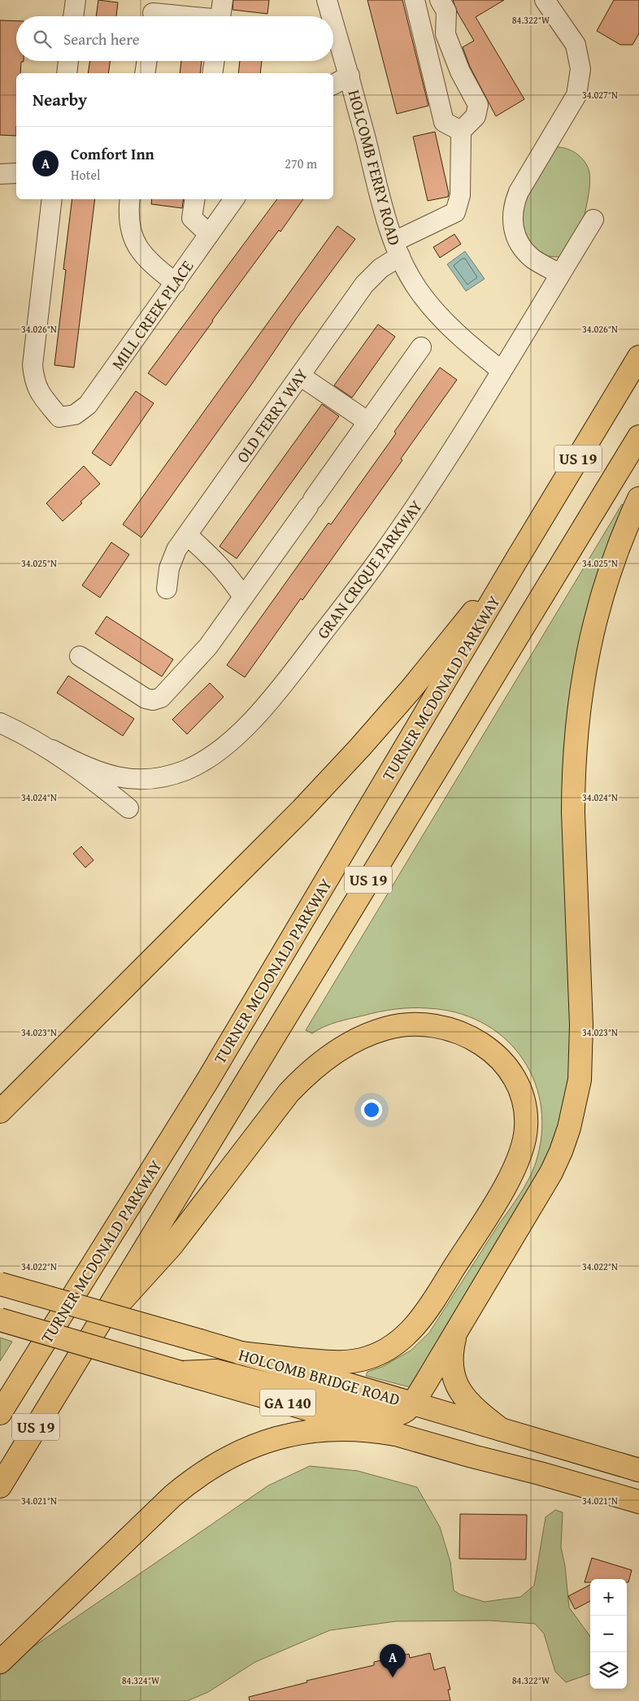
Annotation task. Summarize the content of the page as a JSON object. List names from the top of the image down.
{
  "streets": {
    "main road": [
      "US 19",
      "TURNER MCDONALD PARKWAY",
      "HOLCOMB BRIDGE ROAD",
      "GA 140"
    ],
    "street": [
      "HOLCOMB FERRY ROAD",
      "MILL CREEK PLACE",
      "OLD FERRY WAY",
      "GRAN CRIQUE PARKWAY"
    ]
  },
  "crossings": [
    ["HOLCOMB FERRY ROAD", "OLD FERRY WAY"],
    ["HOLCOMB FERRY ROAD", "GRAN CRIQUE PARKWAY"]
  ],
  "page": {
    "search": "Search here",
    "heading": "Nearby",
    "list": [
      {
        "mark": "A",
        "name": "Comfort Inn",
        "note": "Hotel",
        "value": "270 m"
      }
    ],
    "map_buttons": ["+", "−"],
    "pins": "A"
  },
  "coordinates": [
    "84.322°W",
    "34.027°N",
    "34.026°N",
    "34.025°N",
    "34.024°N",
    "34.023°N",
    "34.022°N",
    "34.021°N",
    "84.324°W"
  ]
}
